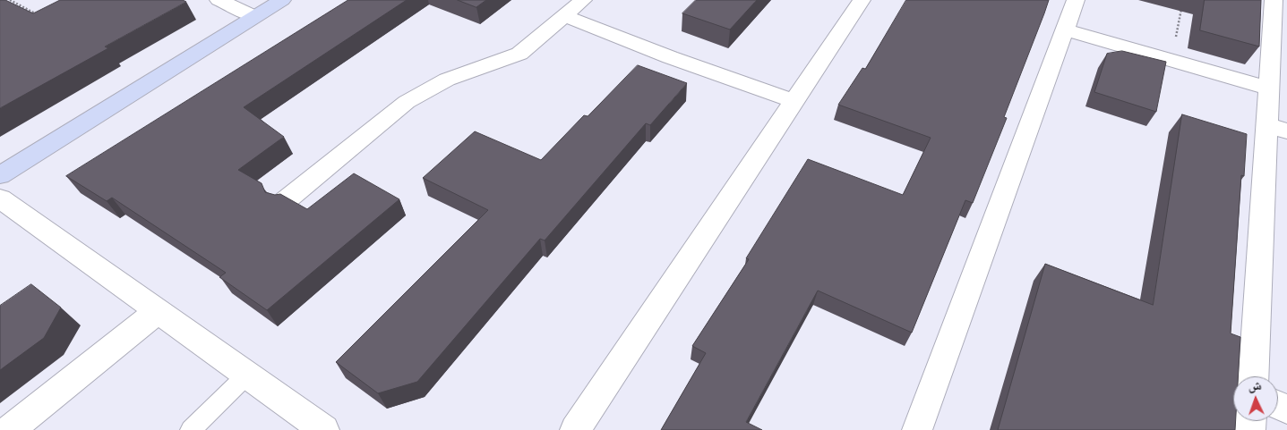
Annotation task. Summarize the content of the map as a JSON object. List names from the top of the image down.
{
  "north": "top"
}
